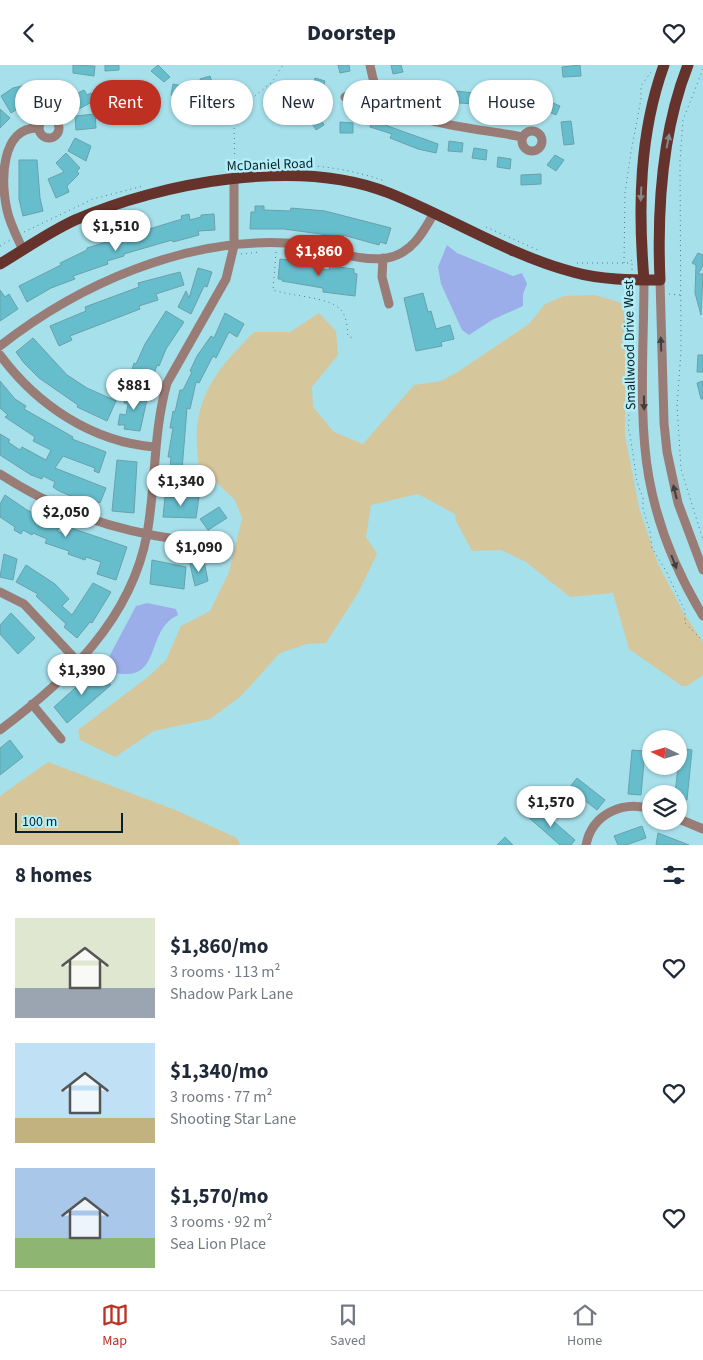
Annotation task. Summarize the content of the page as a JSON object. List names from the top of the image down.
{
  "streets": {
    "main road": ["McDaniel Road", "Smallwood Drive West"]
  },
  "crossings": [
    ["McDaniel Road", "Smallwood Drive West"]
  ],
  "scale_bar": "100 m",
  "north": "left",
  "page": {
    "header": "Doorstep",
    "chip": [
      "Buy",
      "Rent",
      "Filters",
      "New",
      "Apartment",
      "House"
    ],
    "price": [
      "$1,510",
      "$1,860",
      "$881",
      "$1,340",
      "$2,050",
      "$1,090",
      "$1,390",
      "$1,570"
    ],
    "scale": "100 m",
    "heading": "8 homes",
    "list": [
      {
        "name": "$1,860/mo",
        "note": "3 rooms · 113 m² · Shadow Park Lane"
      },
      {
        "name": "$1,340/mo",
        "note": "3 rooms · 77 m² · Shooting Star Lane"
      },
      {
        "name": "$1,570/mo",
        "note": "3 rooms · 92 m² · Sea Lion Place"
      }
    ],
    "tabs": ["Map", "Saved", "Home"]
  }
}
